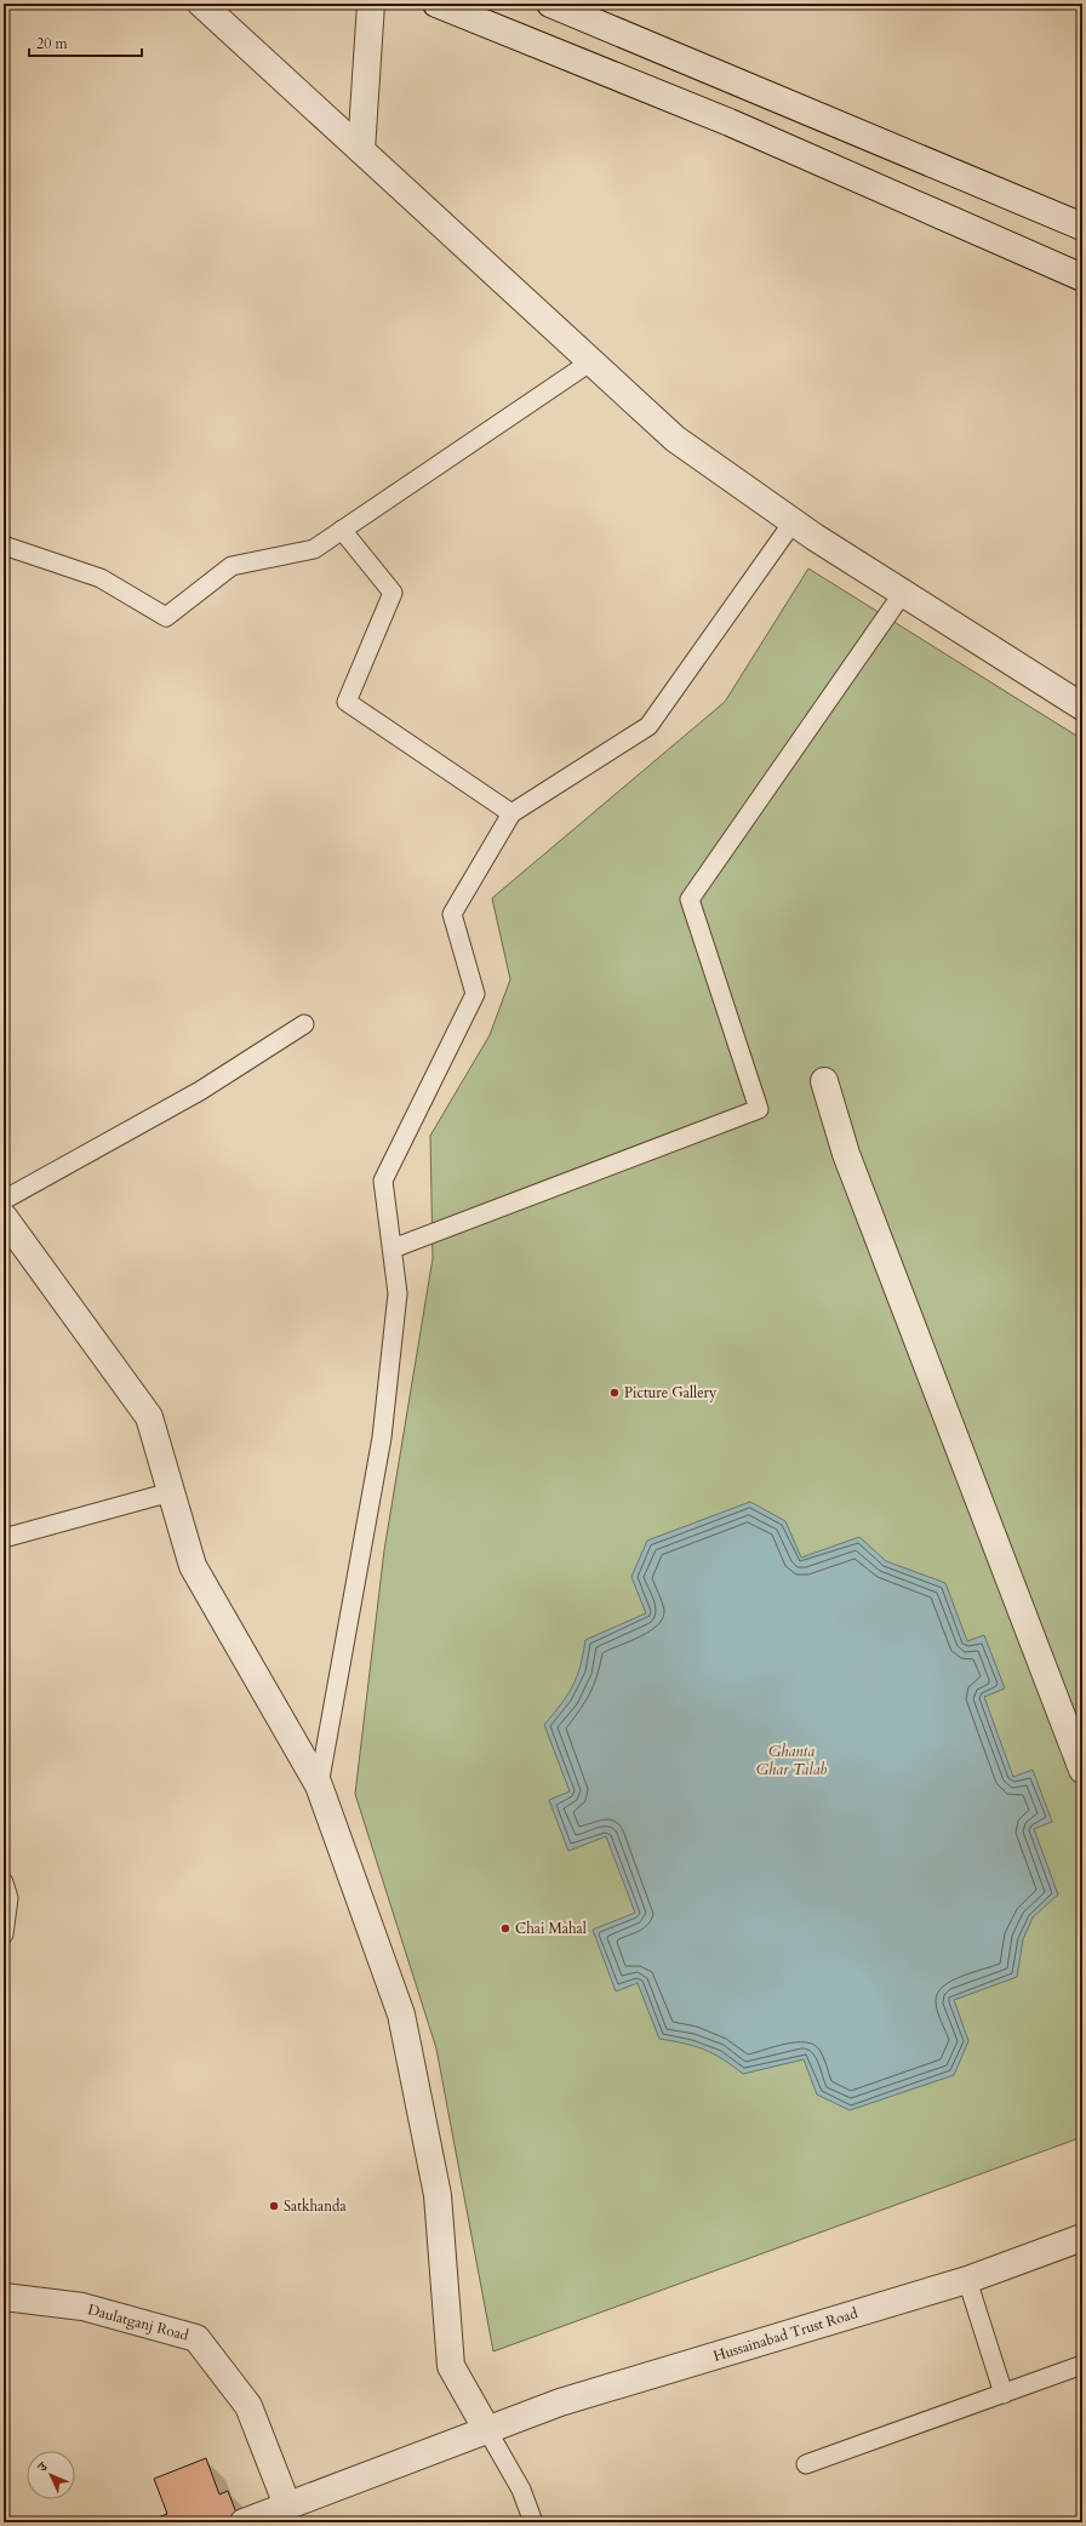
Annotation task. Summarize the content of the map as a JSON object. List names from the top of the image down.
{
  "streets": {
    "street": ["Daulatganj Road", "Hussainabad Trust Road"]
  },
  "crossings": [
    ["Daulatganj Road", "Hussainabad Trust Road"]
  ],
  "water": ["Ghanta Ghar Talab"],
  "places": ["Picture Gallery", "Chai Mahal", "Satkhanda"],
  "scale_bar": "20 m",
  "north": "top left"
}
